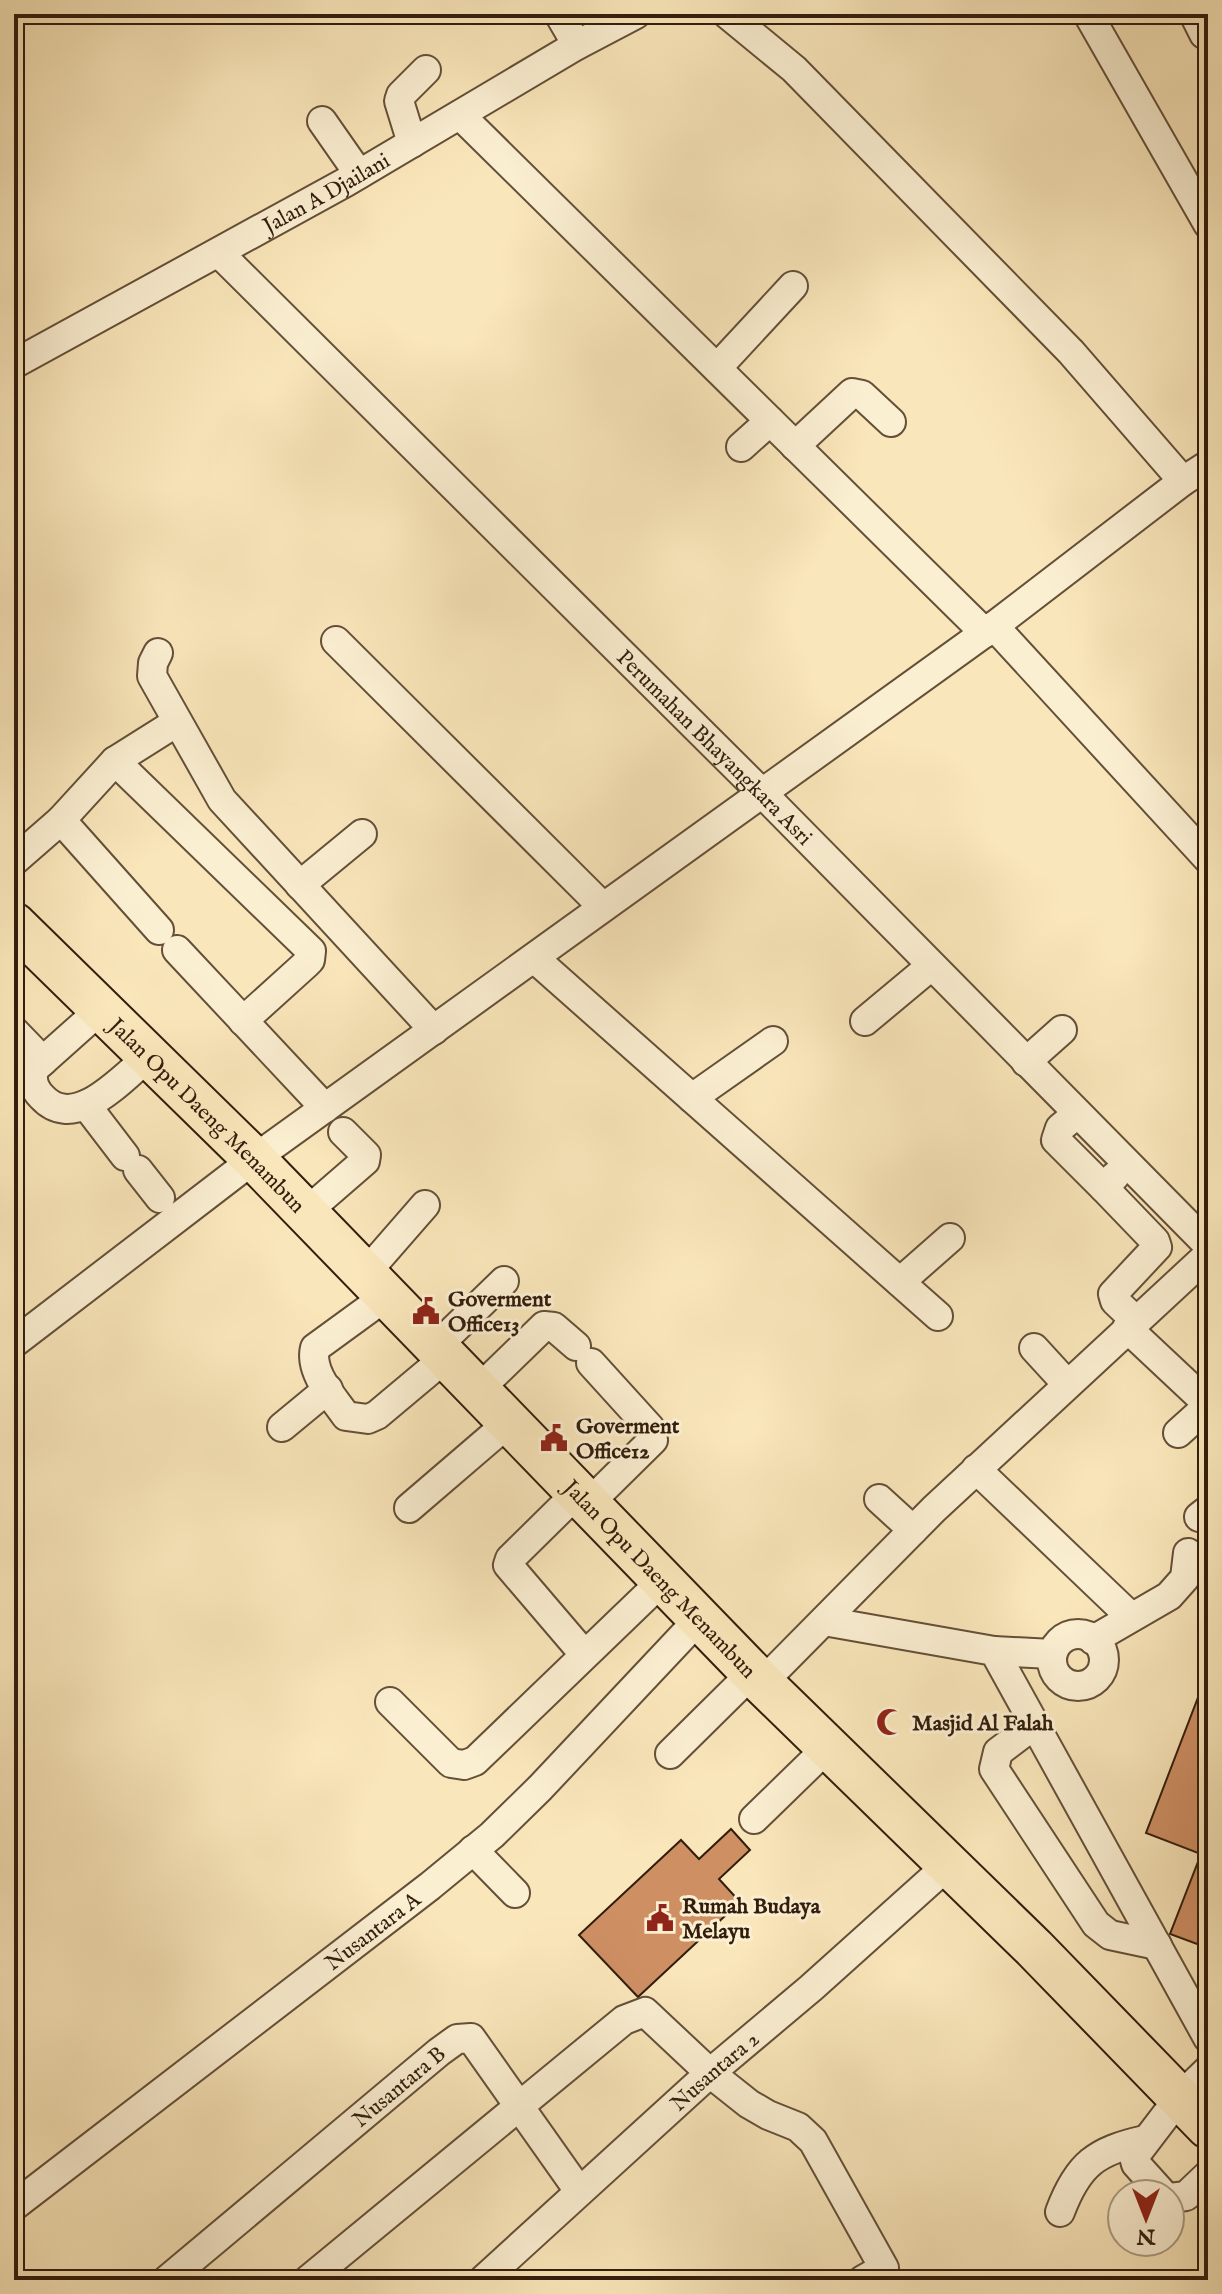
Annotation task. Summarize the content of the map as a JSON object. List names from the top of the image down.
{
  "streets": {
    "highway": ["Jalan Opu Daeng Menambun"],
    "street": [
      "Jalan A Djailani",
      "Perumahan Bhayangkara Asri",
      "Nusantara A",
      "Nusantara 2",
      "Nusantara B"
    ]
  },
  "crossings": [
    ["Jalan A Djailani", "Perumahan Bhayangkara Asri"],
    ["Jalan Opu Daeng Menambun", "Nusantara A"],
    ["Jalan Opu Daeng Menambun", "Nusantara 2"]
  ],
  "places": {
    "public building": ["Goverment Office13", "Goverment Office12", "Rumah Budaya Melayu"],
    "mosque": ["Masjid Al Falah"]
  },
  "north": "bottom"
}
